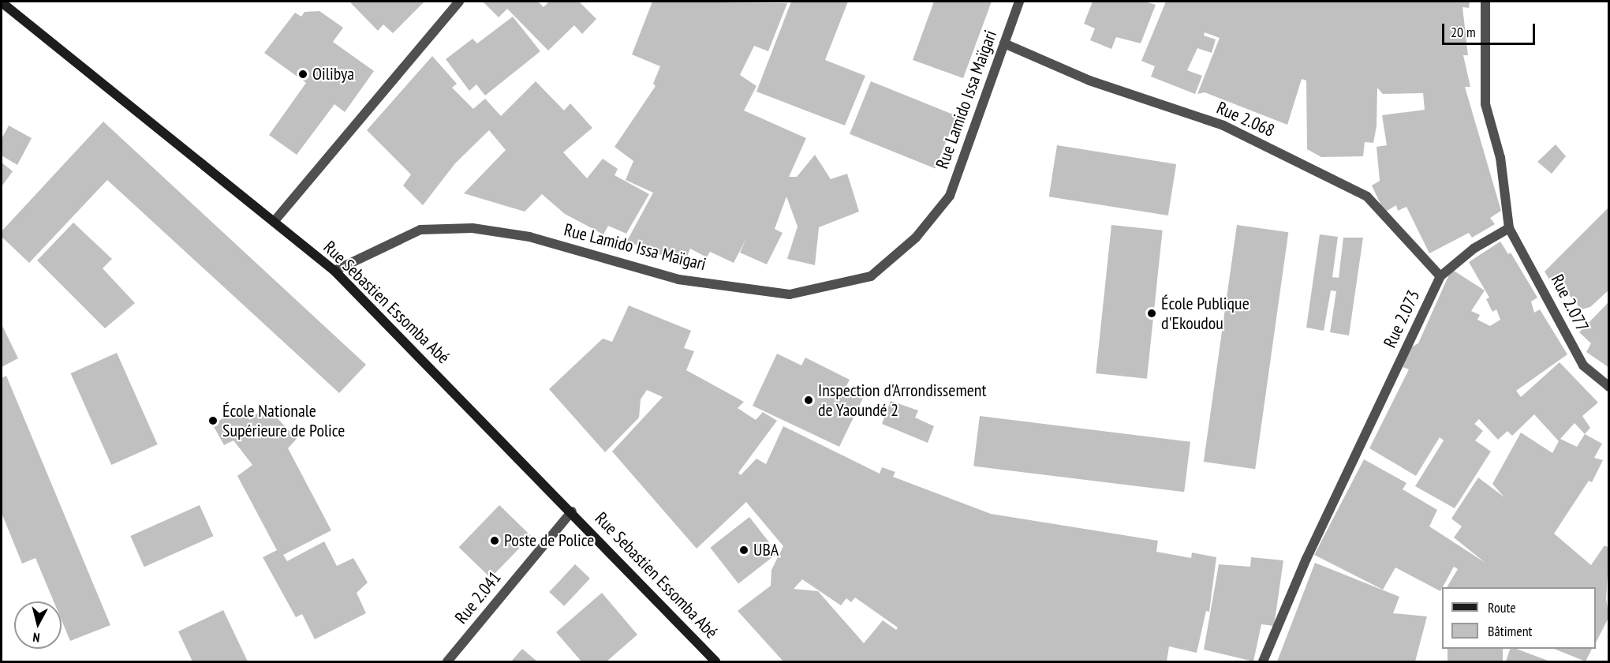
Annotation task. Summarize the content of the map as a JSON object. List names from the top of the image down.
{
  "streets": {
    "main road": ["Rue Sebastien Essomba Abé"],
    "street": [
      "Rue Lamido Issa Maïgari",
      "Rue 2.068",
      "Rue 2.077",
      "Rue 2.073",
      "Rue 2.041"
    ]
  },
  "crossings": [
    ["Rue Lamido Issa Maïgari", "Rue 2.068"],
    ["Rue Lamido Issa Maïgari", "Rue Sebastien Essomba Abé"],
    ["Rue 2.068", "Rue 2.073"],
    ["Rue Sebastien Essomba Abé", "Rue 2.041"],
    ["Rue 2.077", "Rue 2.073"]
  ],
  "places": [
    "Oilibya",
    "École Publique d'Ekoudou",
    "Inspection d'Arrondissement de Yaoundé 2",
    "École Nationale Supérieure de Police",
    "Poste de Police",
    "UBA"
  ],
  "legend": ["Route", "Bâtiment"],
  "scale_bar": "20 m",
  "north": "bottom"
}
